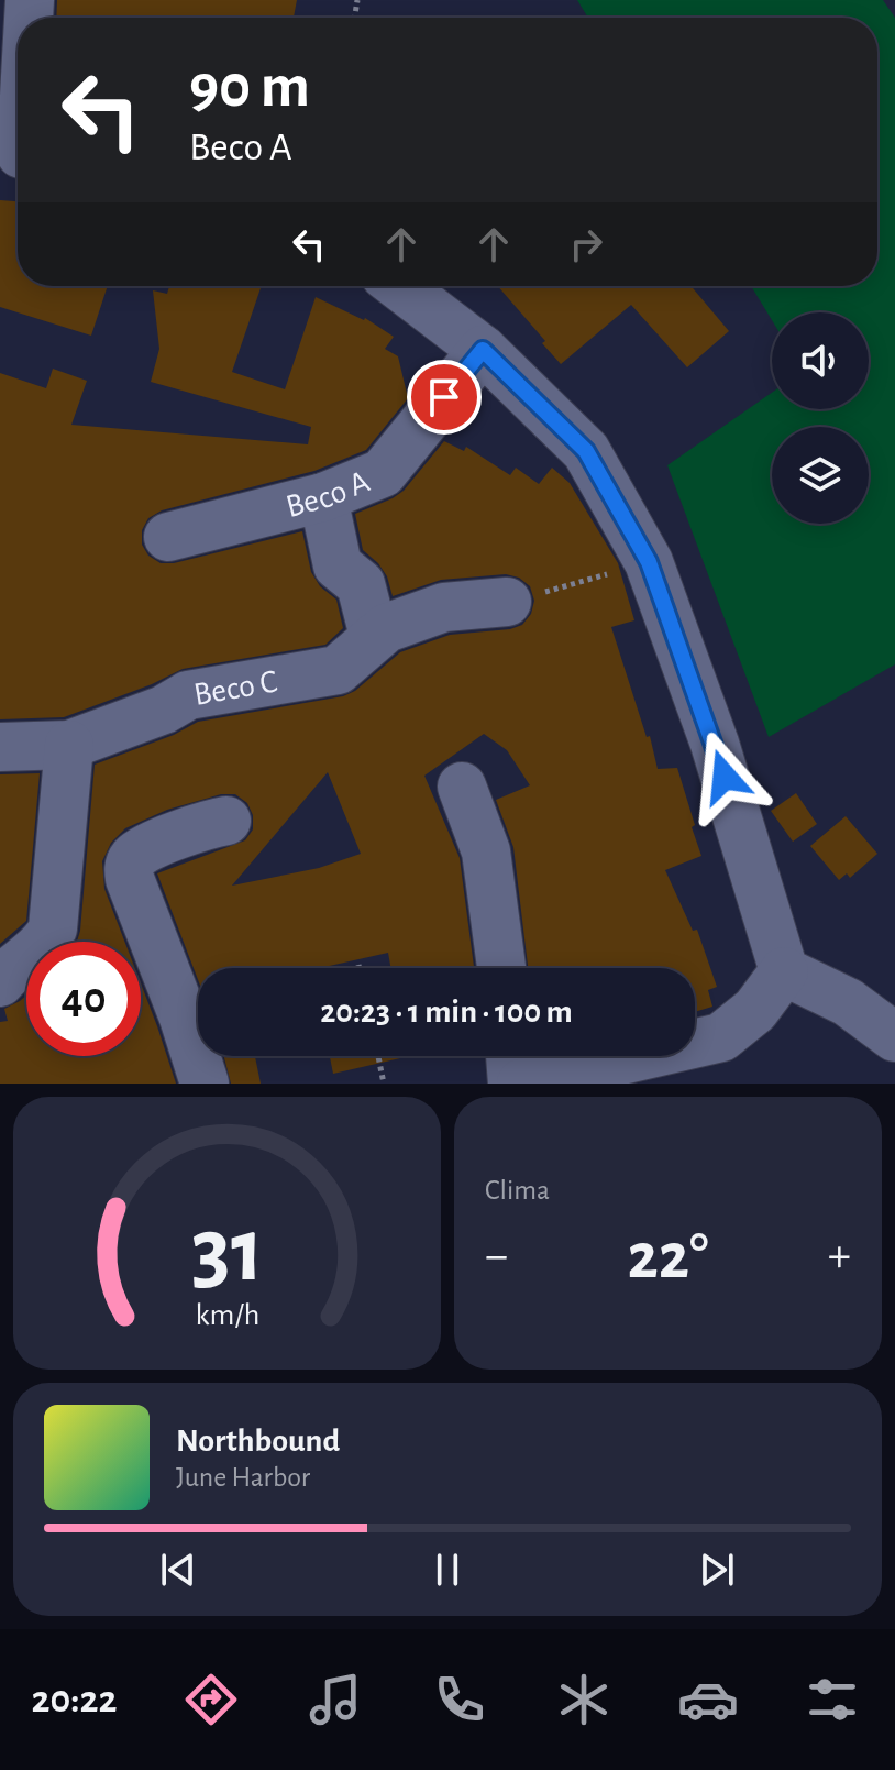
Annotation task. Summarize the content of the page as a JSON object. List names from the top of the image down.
{
  "streets": {
    "street": ["Beco A", "Beco C"]
  },
  "page": {
    "turn": ["90 m", "Beco A"],
    "limit": "40",
    "trip": "20:23 · 1 min · 100 m",
    "tile": "Clima",
    "heat": ["−", "22°", "+"],
    "song": ["Northbound", "June Harbor"],
    "tabs": "20:22",
    "gauge": ["31", "km/h"]
  }
}
